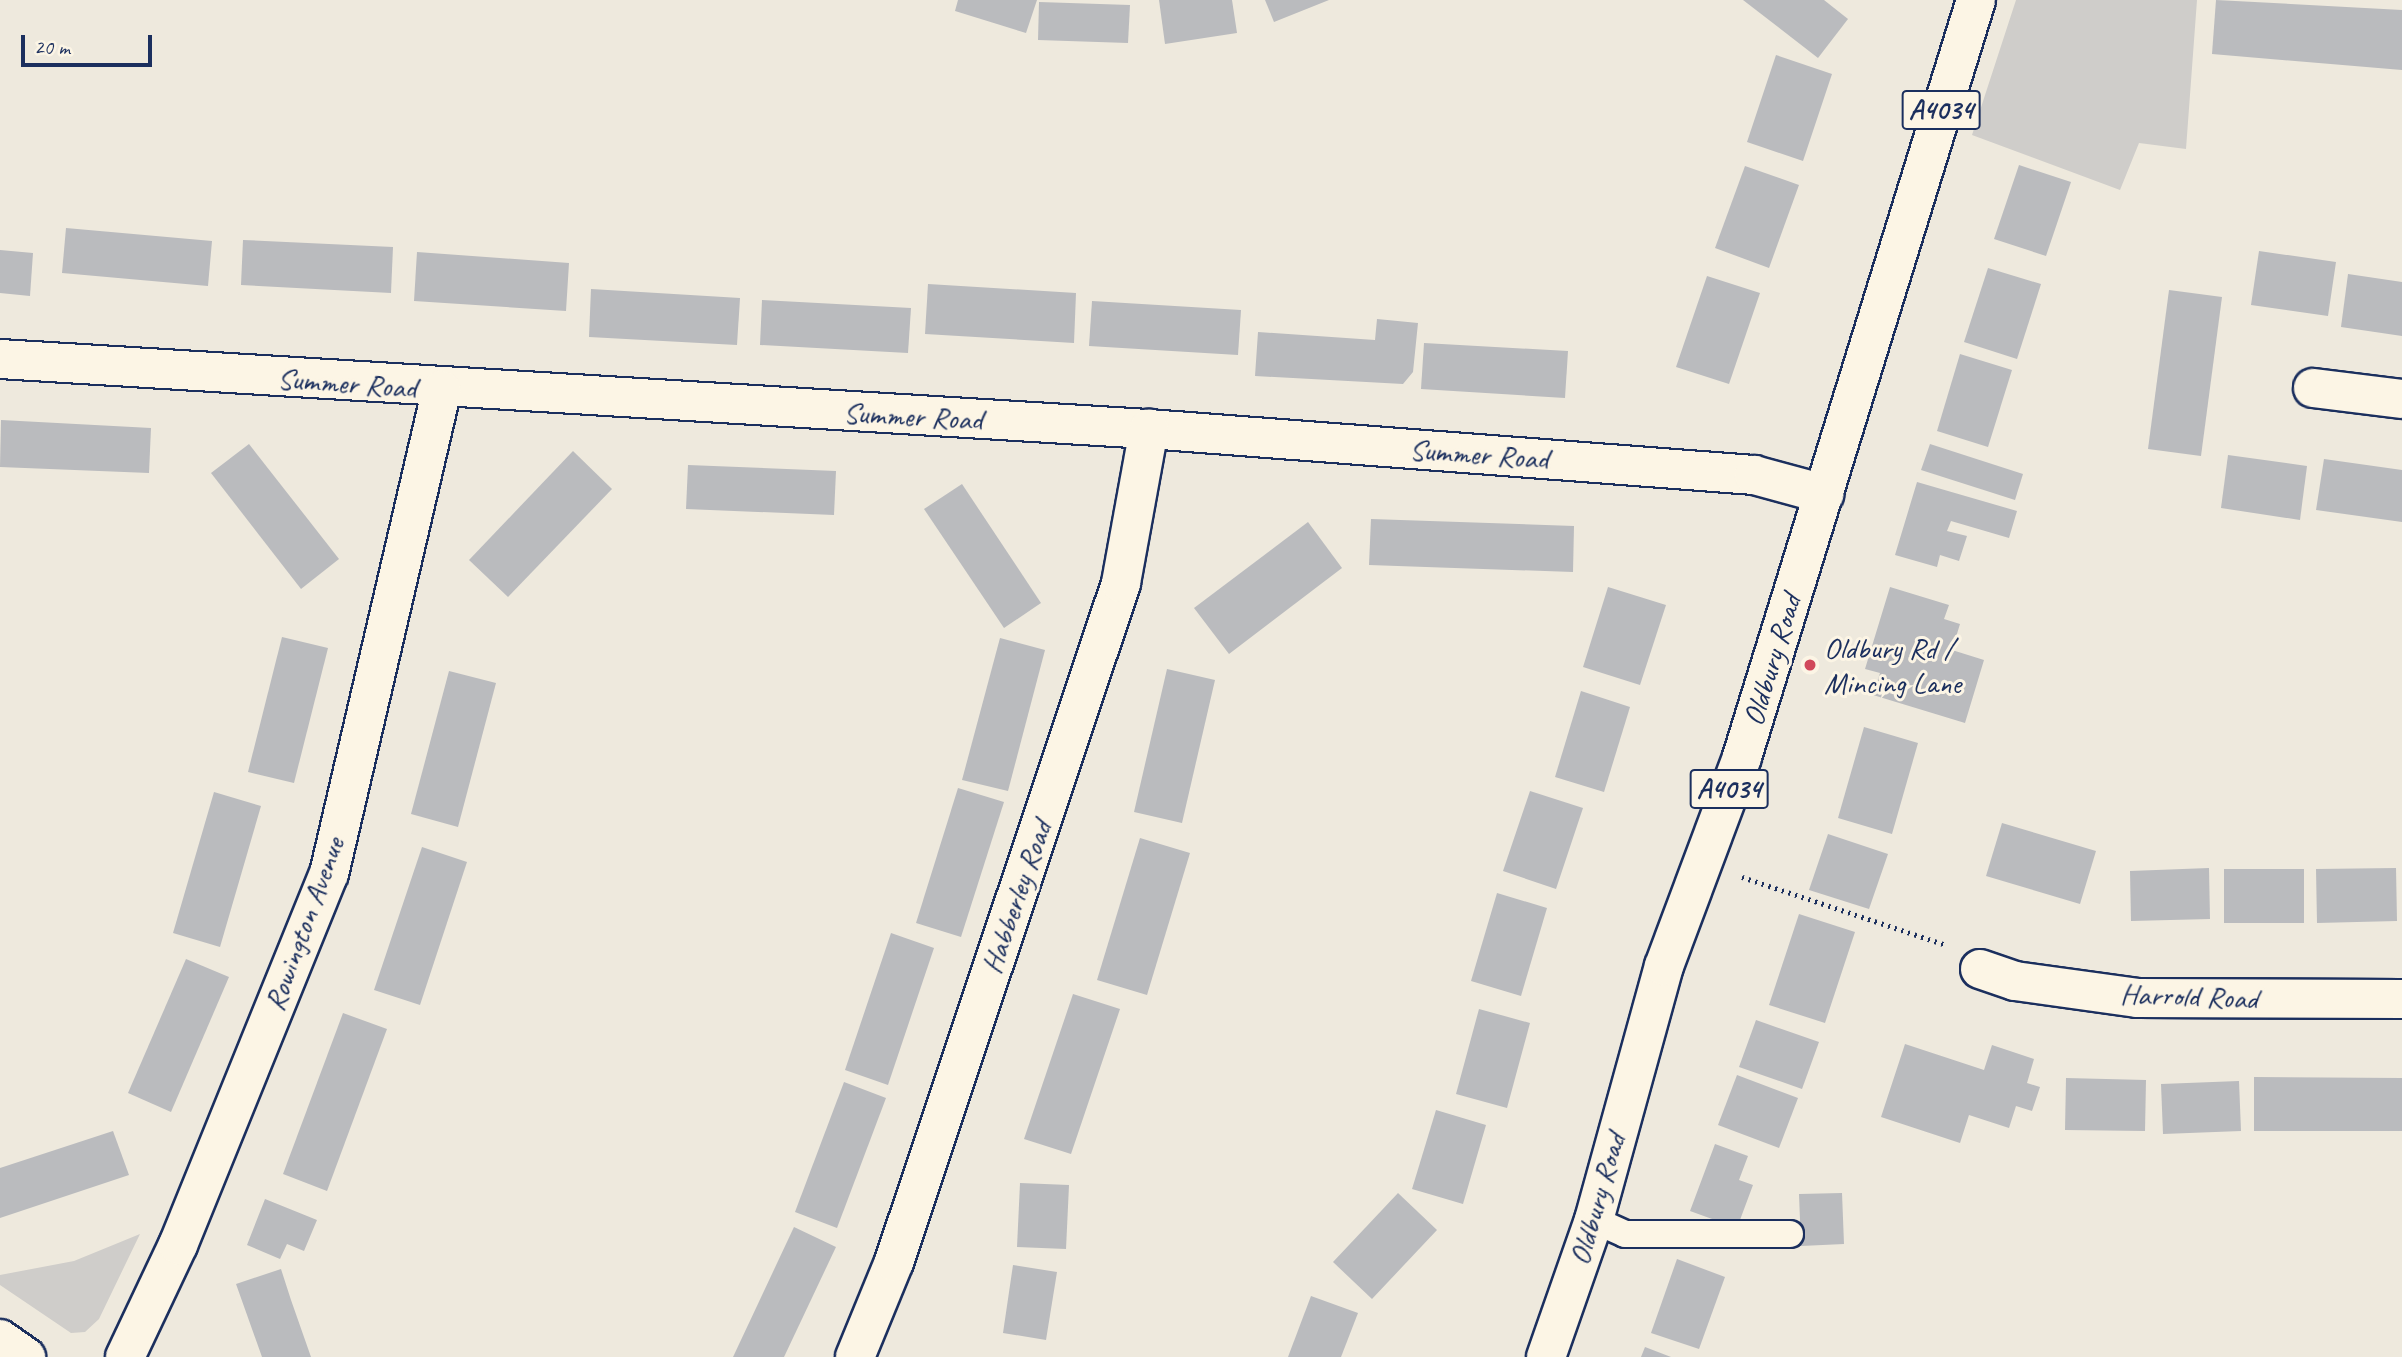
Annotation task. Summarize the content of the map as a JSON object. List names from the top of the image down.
{
  "streets": {
    "street": [
      "A4034",
      "Summer Road",
      "Oldbury Road",
      "Habberley Road",
      "Rowington Avenue",
      "Harrold Road"
    ]
  },
  "crossings": [
    ["Summer Road", "Oldbury Road"],
    ["Summer Road", "Habberley Road"],
    ["Summer Road", "Rowington Avenue"]
  ],
  "places": ["Oldbury Rd / Mincing Lane"],
  "scale_bar": "20 m"
}
